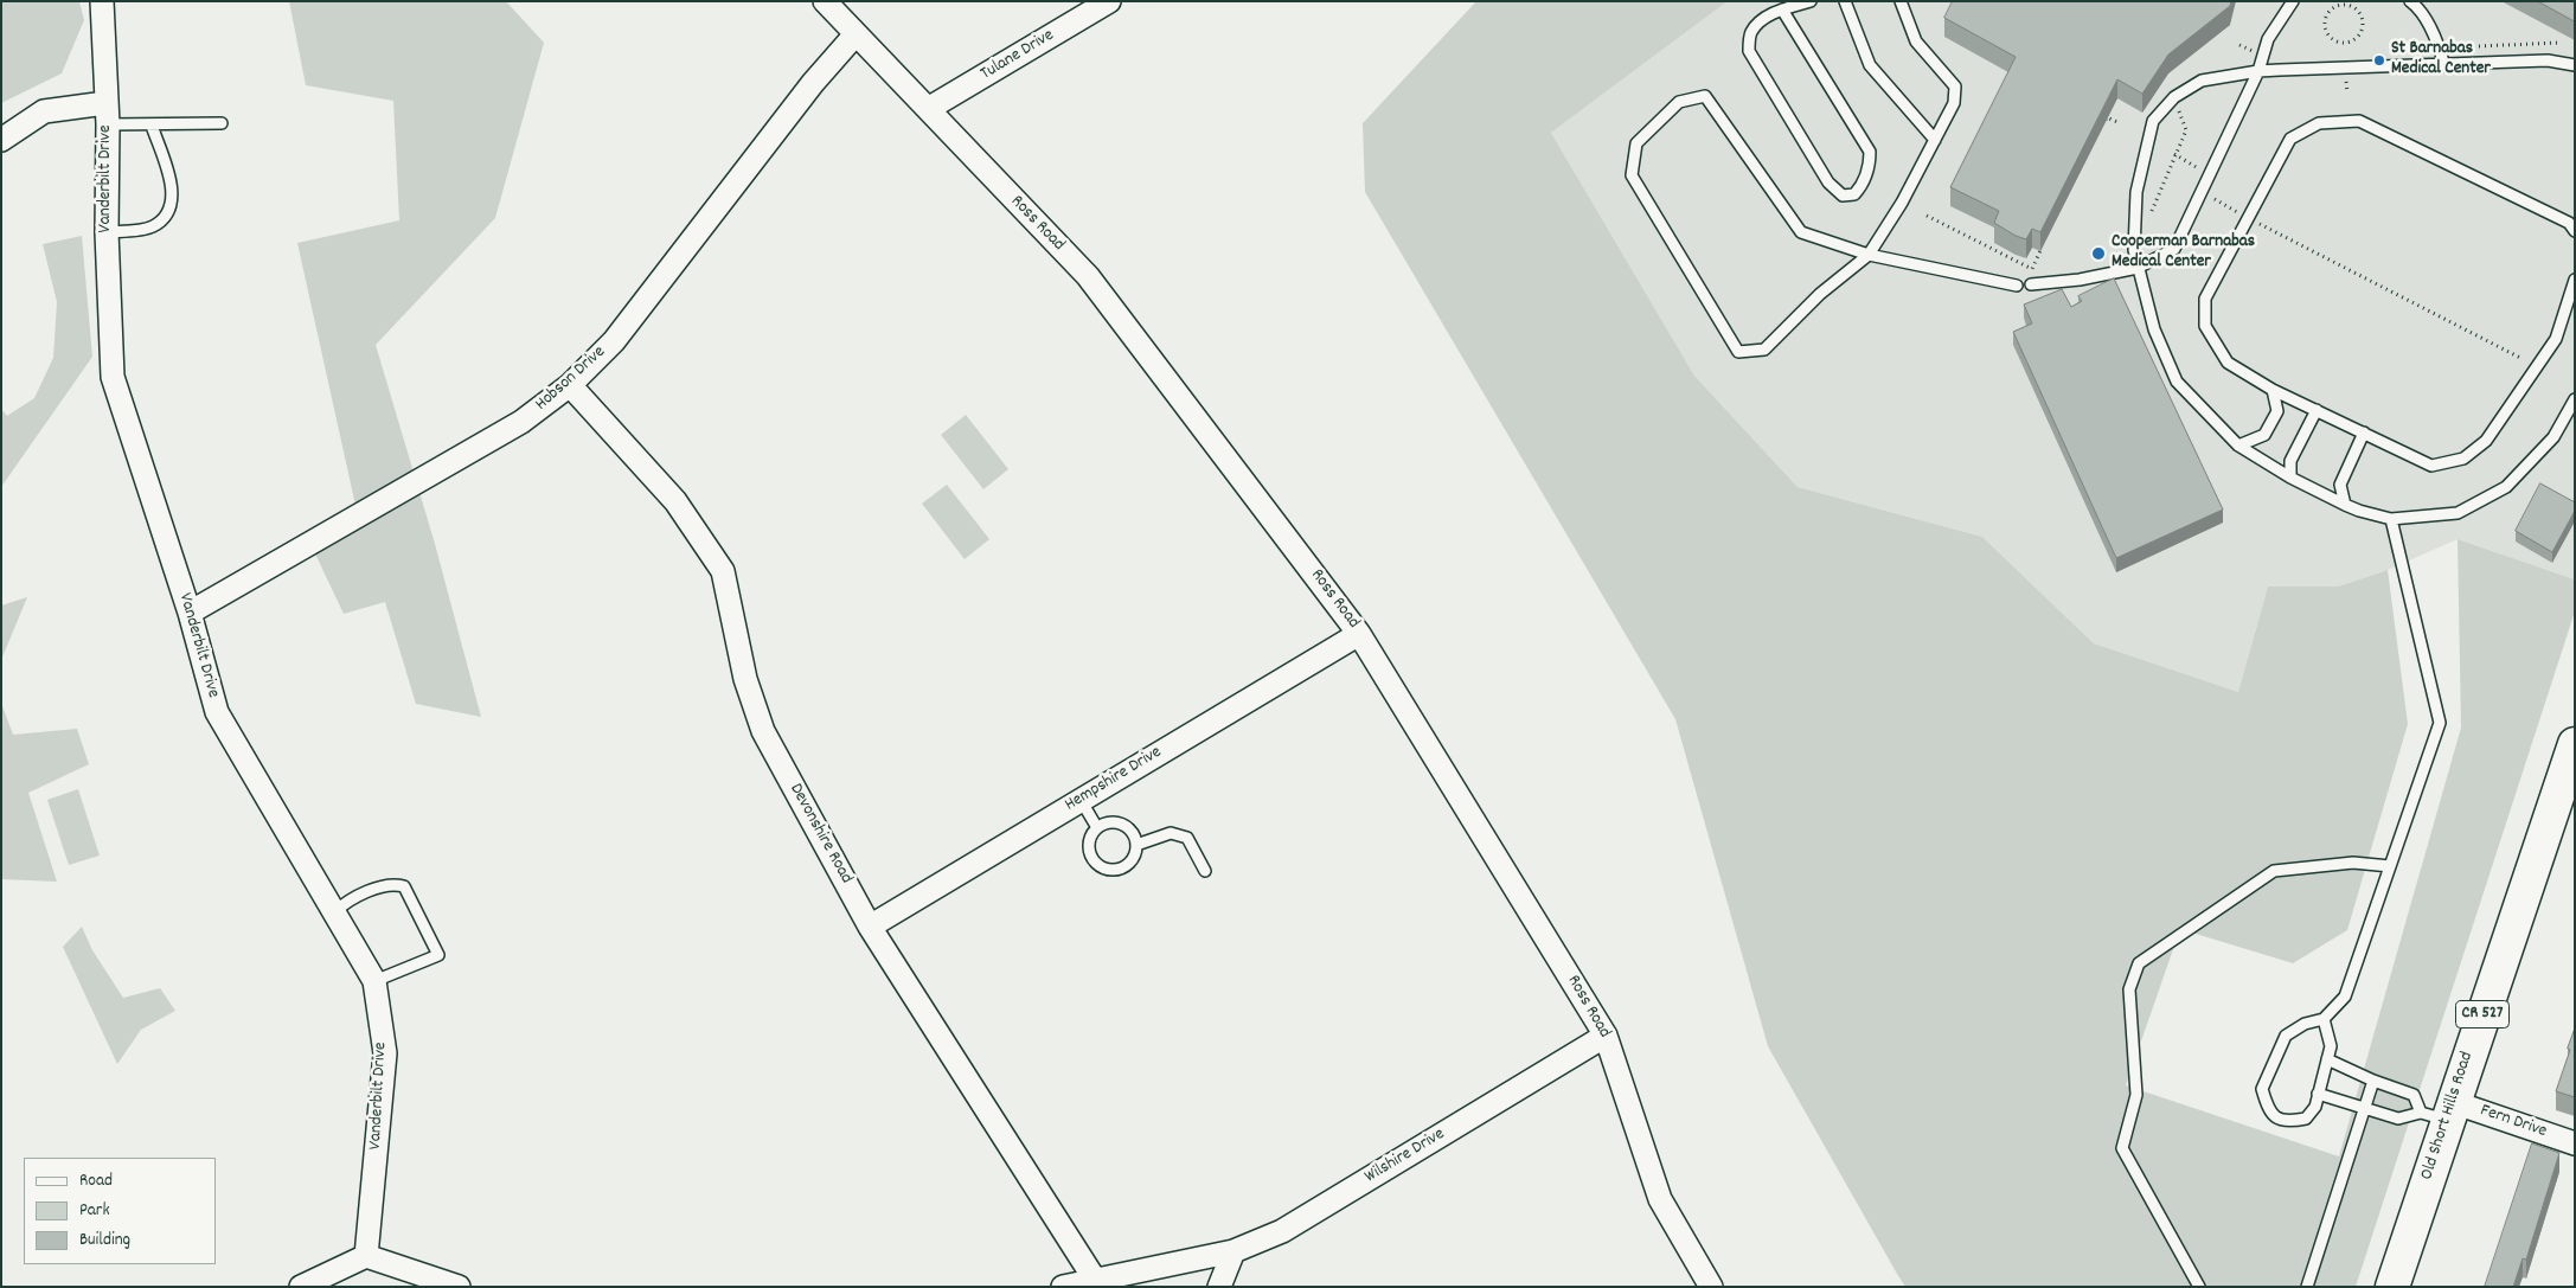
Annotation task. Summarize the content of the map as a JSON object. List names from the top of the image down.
{
  "streets": {
    "main road": ["CR 527", "Old Short Hills Road"],
    "street": [
      "Tulane Drive",
      "Vanderbilt Drive",
      "Ross Road",
      "Hobson Drive",
      "Hempshire Drive",
      "Devonshire Road",
      "Fern Drive",
      "Wilshire Drive"
    ]
  },
  "crossings": [
    ["Tulane Drive", "Ross Road"],
    ["Vanderbilt Drive", "Hobson Drive"],
    ["Ross Road", "Hobson Drive"],
    ["Ross Road", "Hempshire Drive"],
    ["Ross Road", "Wilshire Drive"],
    ["Hobson Drive", "Devonshire Road"],
    ["Hempshire Drive", "Devonshire Road"],
    ["Devonshire Road", "Wilshire Drive"],
    ["Old Short Hills Road", "Fern Drive"]
  ],
  "places": ["St Barnabas Medical Center", "Cooperman Barnabas Medical Center"],
  "legend": ["Road", "Park", "Building"]
}
